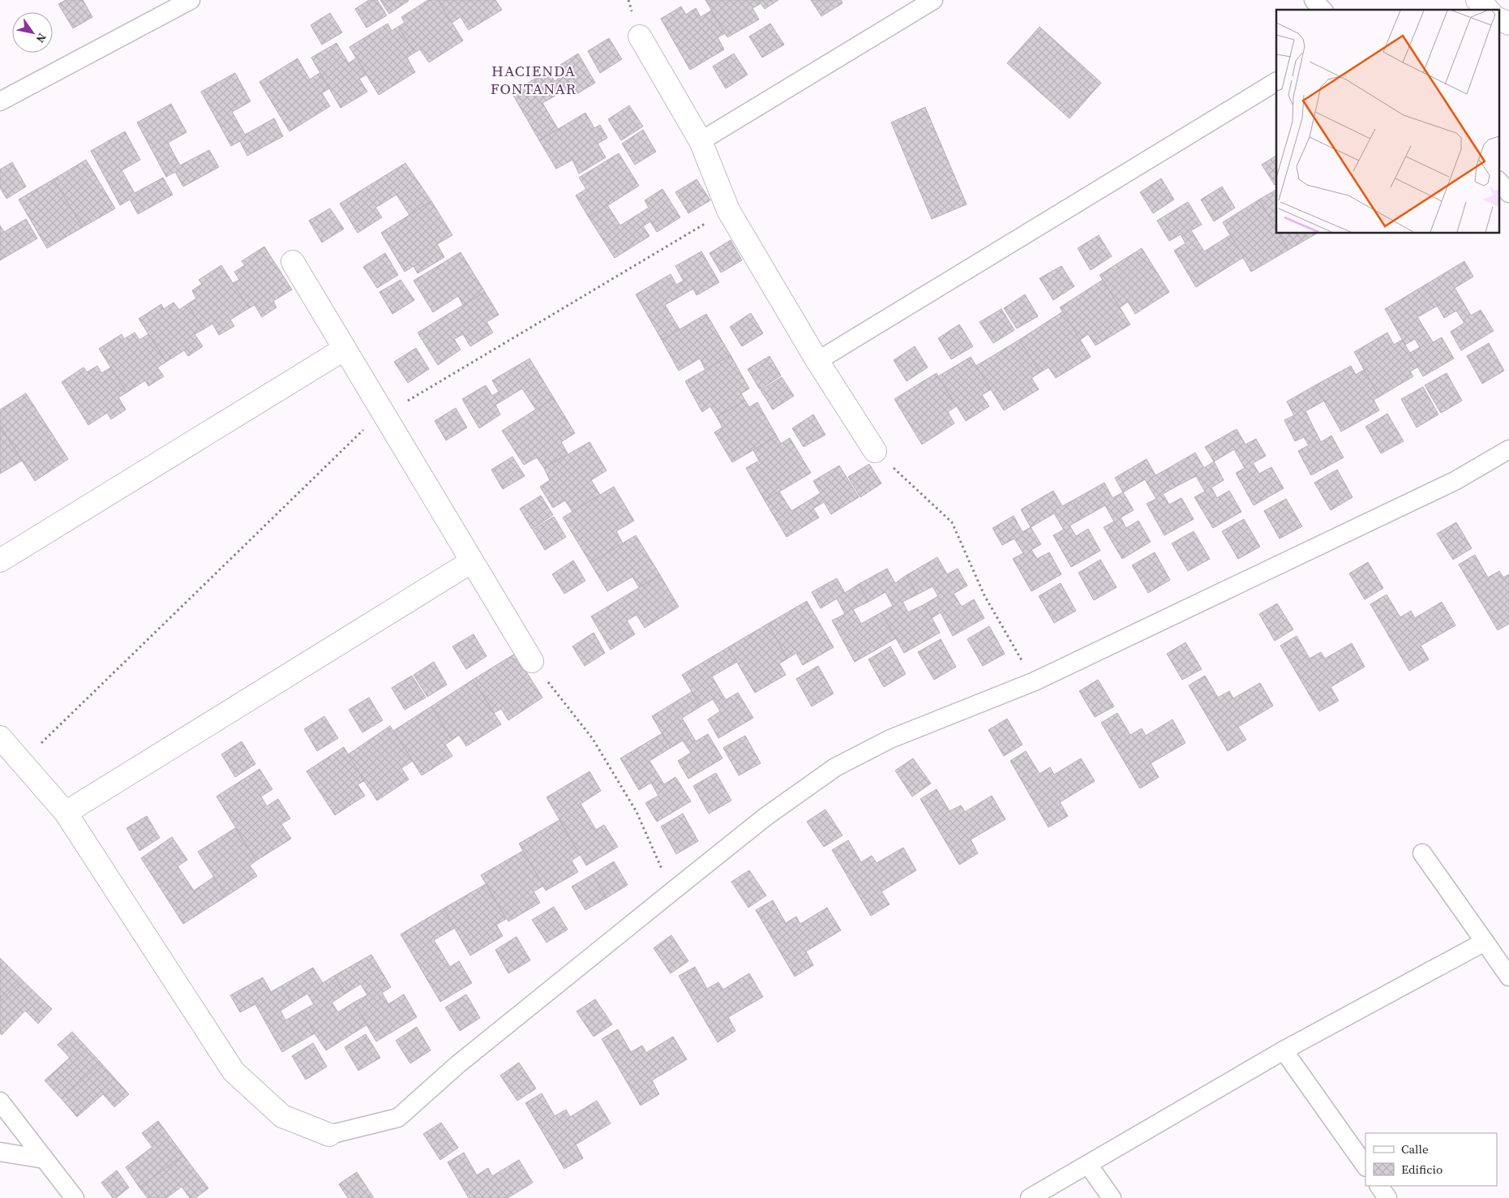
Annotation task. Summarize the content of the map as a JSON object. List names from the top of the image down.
{
  "districts": ["HACIENDA FONTANAR"],
  "legend": ["Calle", "Edificio"],
  "north": "bottom right"
}
